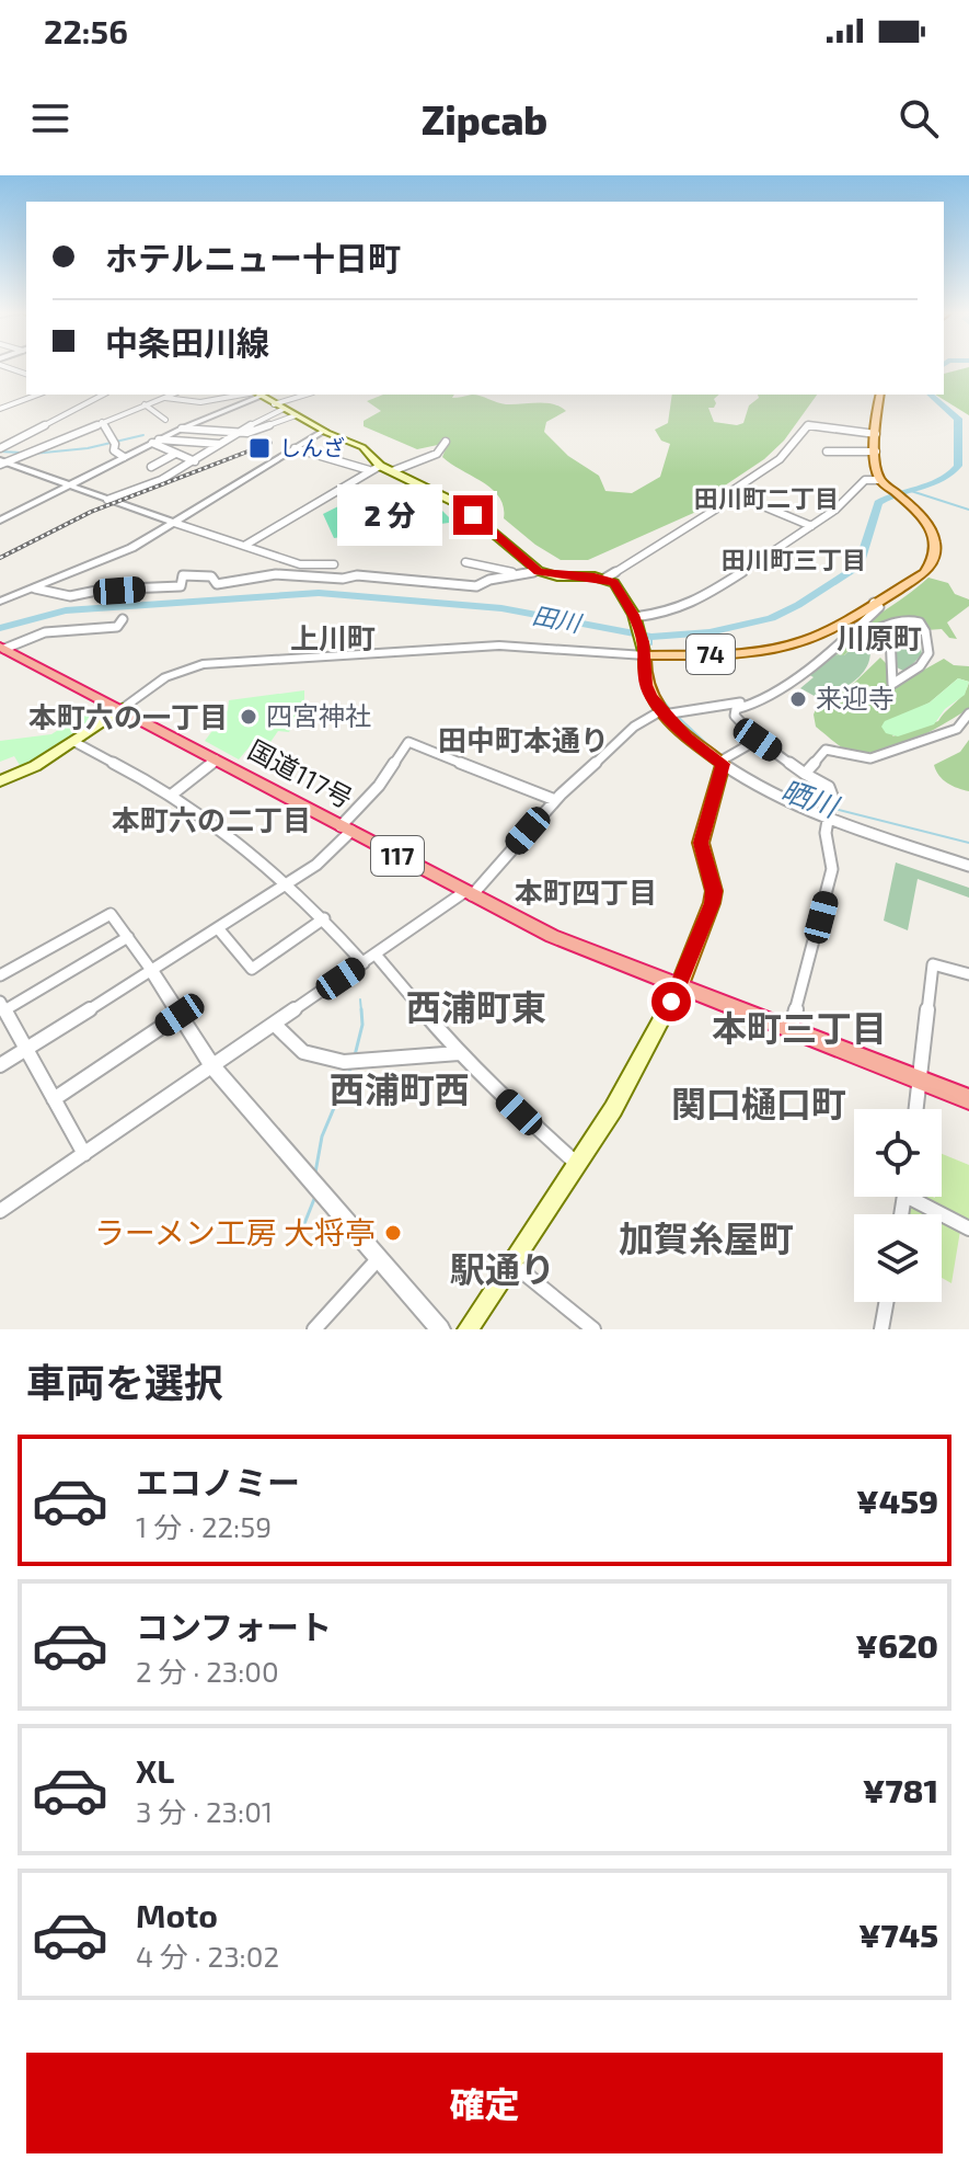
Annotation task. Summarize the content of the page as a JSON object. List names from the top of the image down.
{
  "streets": {
    "highway": ["国道117号", "117"],
    "main road": ["74"]
  },
  "districts": [
    "田川町二丁目",
    "田川町三丁目",
    "上川町",
    "川原町",
    "本町六の一丁目",
    "田中町本通り",
    "本町六の二丁目",
    "本町四丁目",
    "西浦町東",
    "本町三丁目",
    "西浦町西",
    "関口樋口町",
    "加賀糸屋町",
    "駅通り"
  ],
  "water": ["田川", "晒川"],
  "places": {
    "transit": ["しんざ"],
    "other": ["来迎寺", "四宮神社", "ラーメン工房 大将亭"]
  },
  "page": {
    "status": "22:56",
    "header": "Zipcab",
    "banner": ["ホテルニュー十日町", "中条田川線"],
    "bubble": "2 分",
    "heading": "車両を選択",
    "list": [
      {
        "name": "エコノミー",
        "note": "1 分 · 22:59",
        "value": "¥459"
      },
      {
        "name": "コンフォート",
        "note": "2 分 · 23:00",
        "value": "¥620"
      },
      {
        "name": "XL",
        "note": "3 分 · 23:01",
        "value": "¥781"
      },
      {
        "name": "Moto",
        "note": "4 分 · 23:02",
        "value": "¥745"
      }
    ],
    "buttons": "確定"
  }
}
